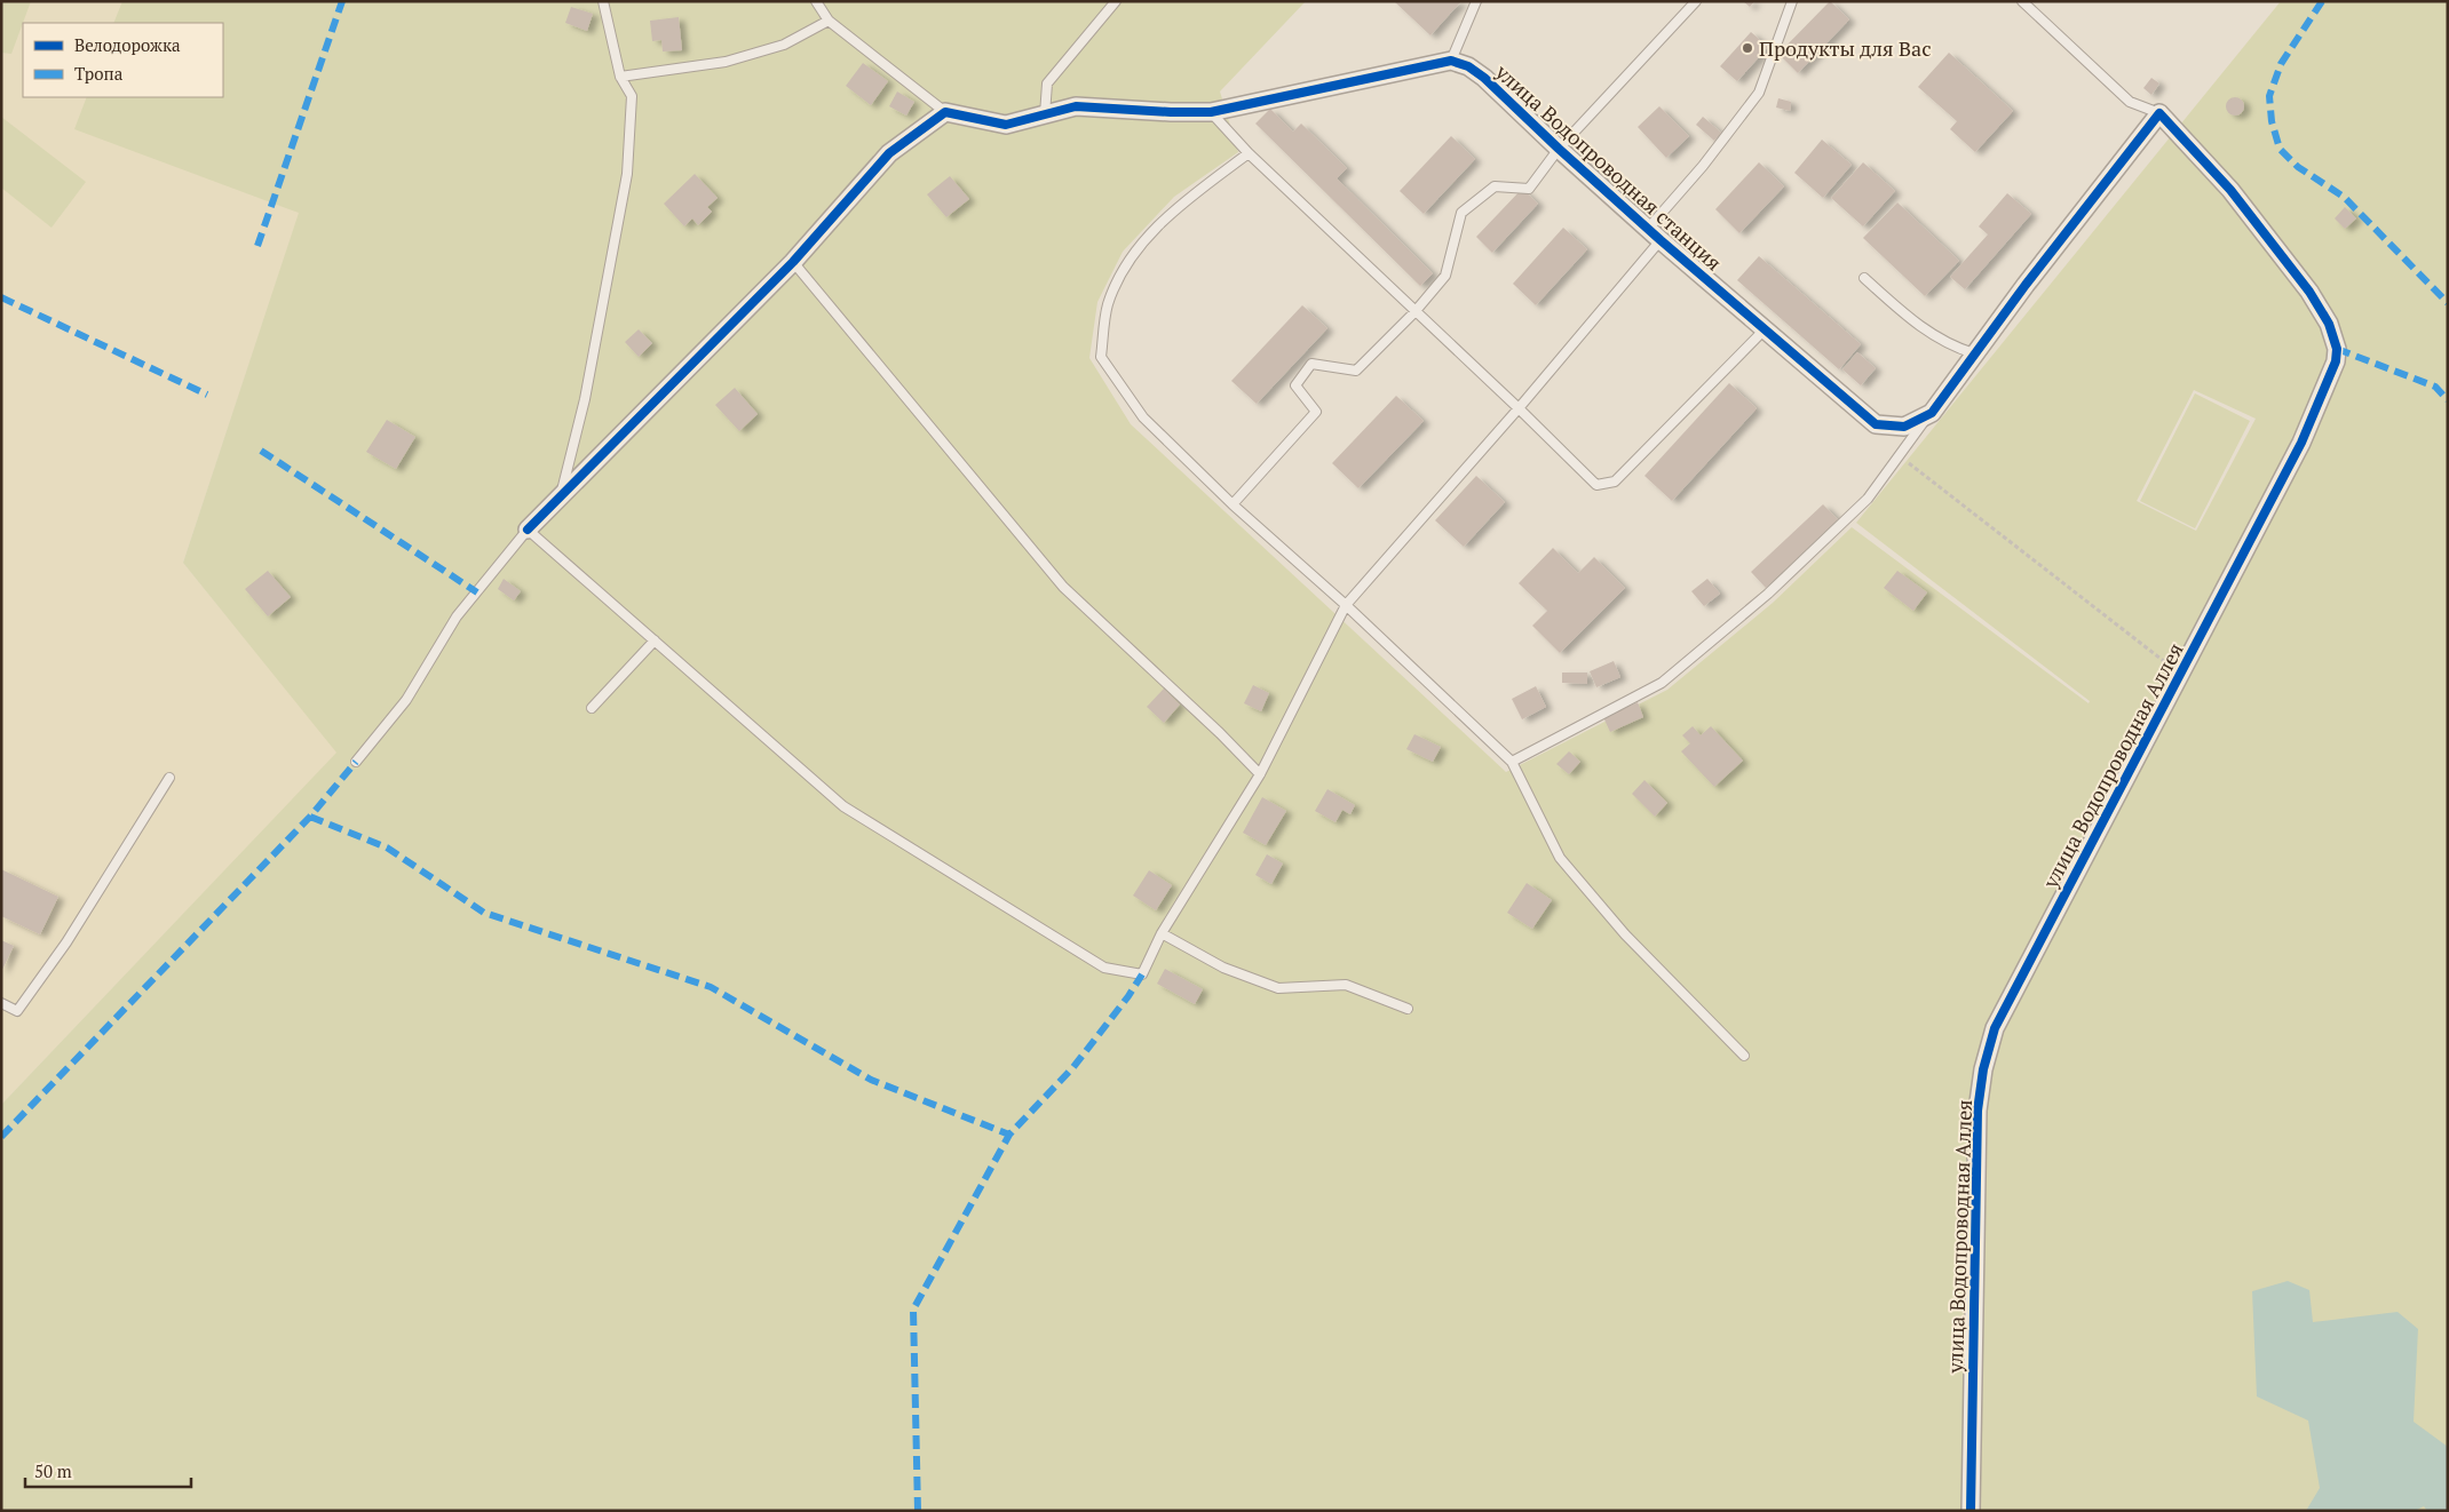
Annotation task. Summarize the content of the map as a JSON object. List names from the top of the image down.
{
  "streets": {
    "street": ["улица Водопроводная станция", "улица Водопроводная Аллея"]
  },
  "places": ["Продукты для Вас"],
  "legend": ["Велодорожка", "Тропа"],
  "scale_bar": "50 m"
}
